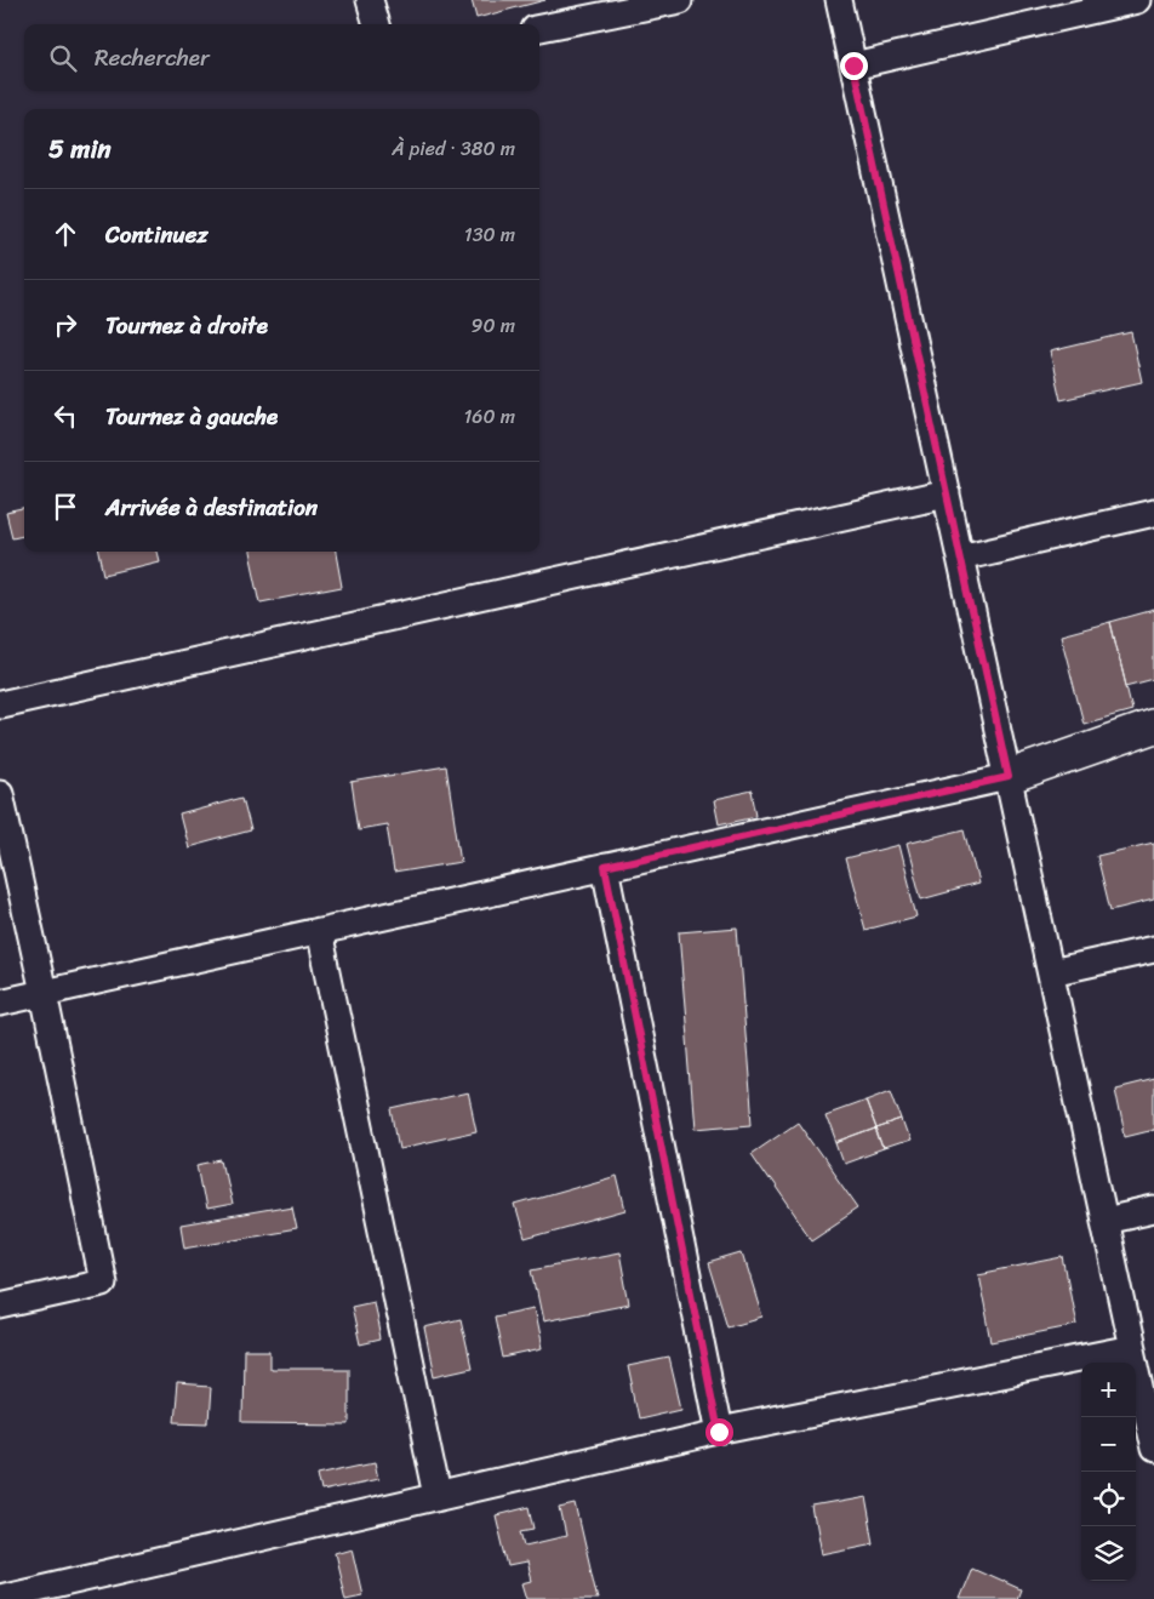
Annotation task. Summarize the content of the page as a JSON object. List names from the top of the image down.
{
  "page": {
    "search": "Rechercher",
    "heading": ["5 min", "À pied · 380 m"],
    "list": [
      ["Continuez", "130 m"],
      ["Tournez à droite", "90 m"],
      ["Tournez à gauche", "160 m"],
      "Arrivée à destination"
    ],
    "map_buttons": ["+", "−"]
  }
}
